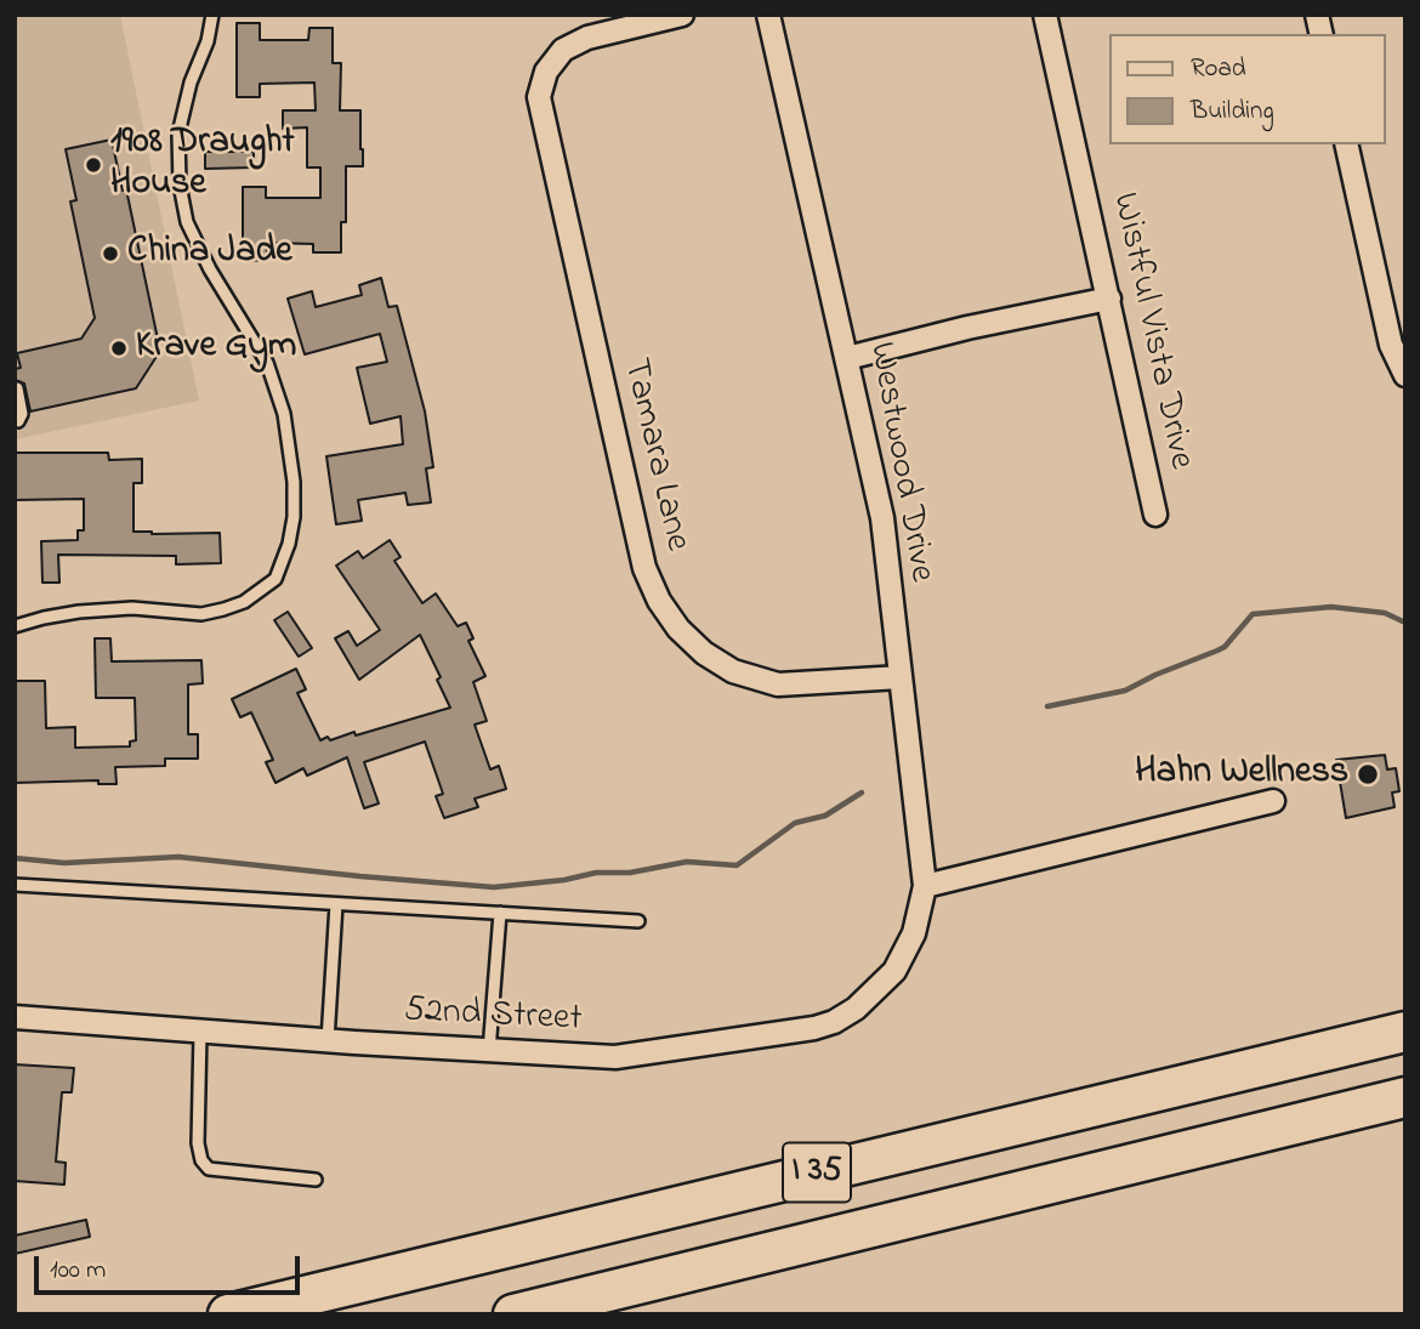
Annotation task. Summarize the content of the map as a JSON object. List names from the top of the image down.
{
  "streets": {
    "highway": ["I 35"],
    "street": [
      "Wistful Vista Drive",
      "Tamara Lane",
      "Westwood Drive",
      "52nd Street"
    ]
  },
  "crossings": [
    ["Tamara Lane", "Westwood Drive"],
    ["Westwood Drive", "52nd Street"]
  ],
  "places": [
    "1908 Draught House",
    "China Jade",
    "Krave Gym",
    "Hahn Wellness"
  ],
  "legend": ["Road", "Building"],
  "scale_bar": "100 m"
}
